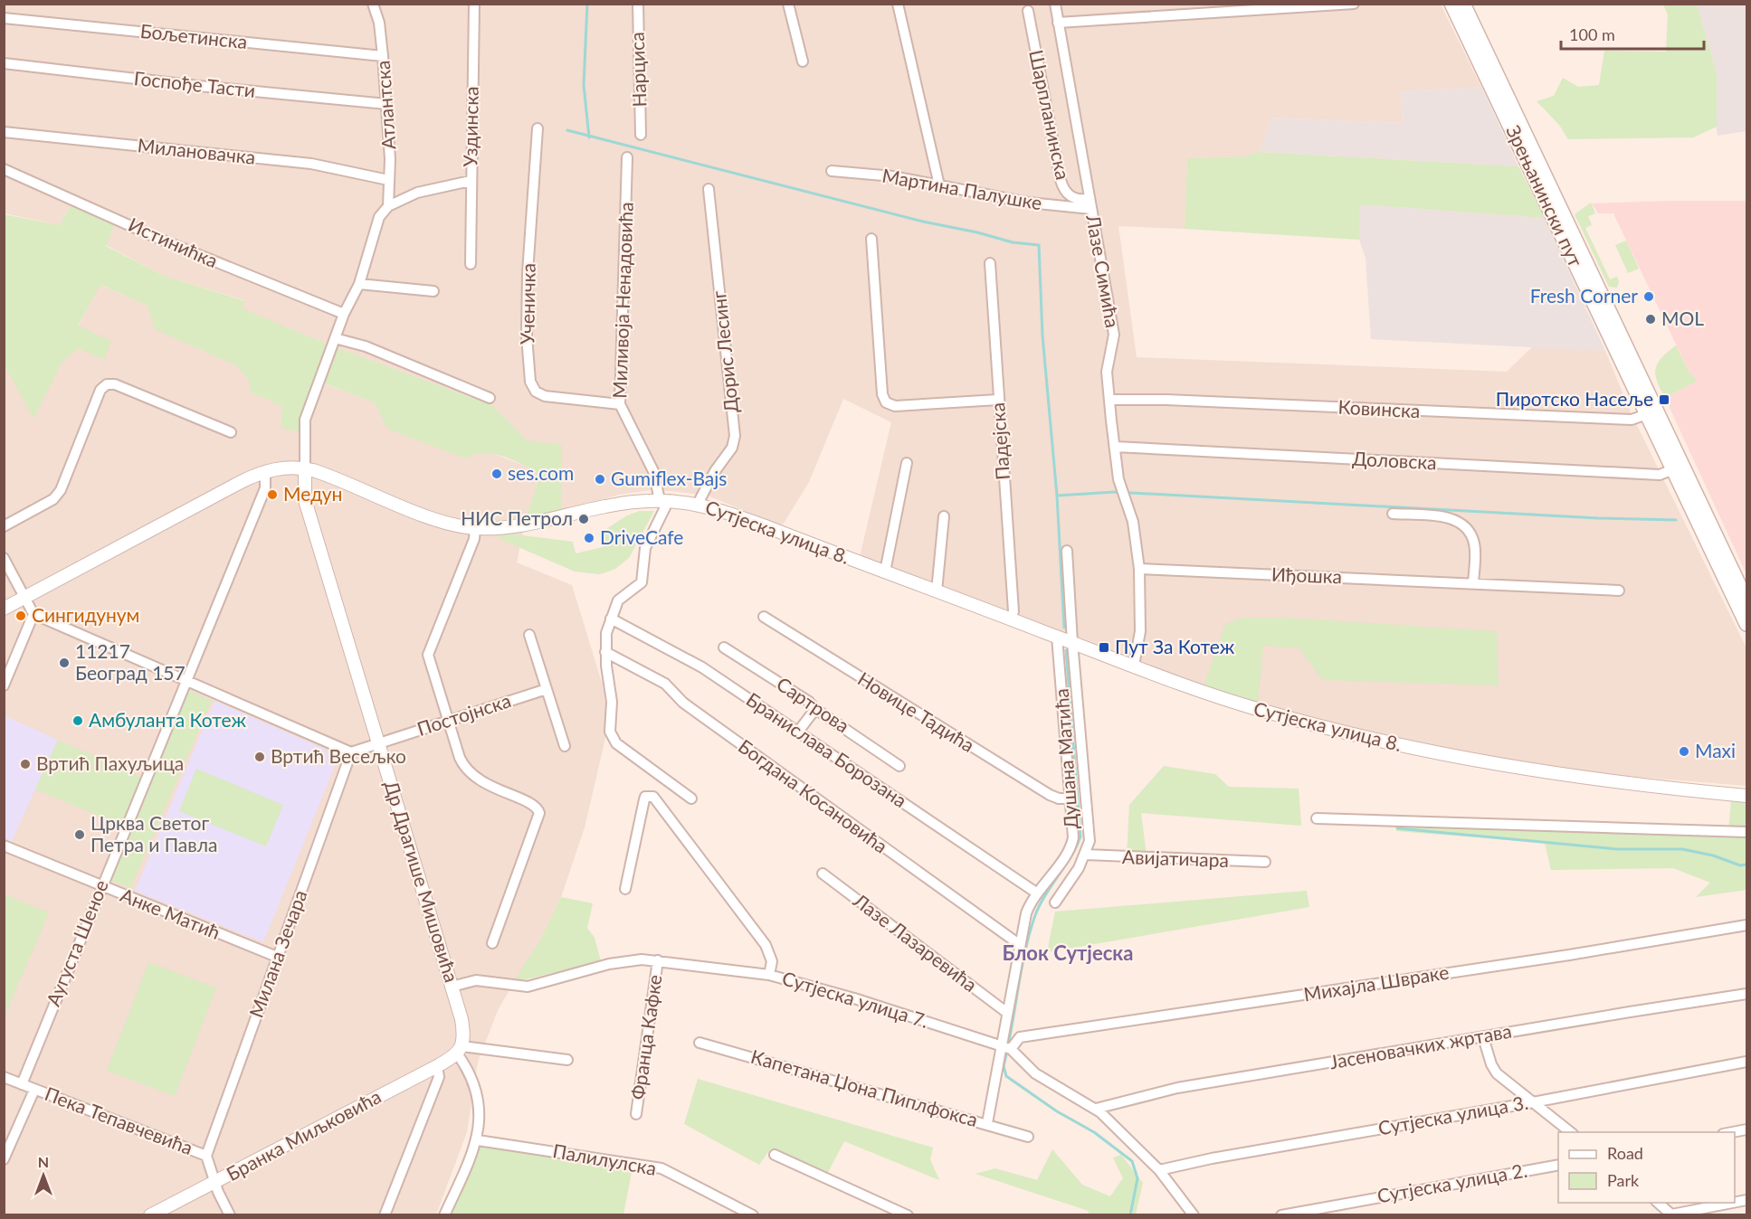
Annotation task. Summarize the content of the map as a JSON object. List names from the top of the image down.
{
  "streets": {
    "main road": ["Зрењанински пут"],
    "street": [
      "Бољетинска",
      "Нарциса",
      "Госпође Тасти",
      "Атлантска",
      "Шарпланинска",
      "Уздинска",
      "Милановачка",
      "Мартина Палушке",
      "Истинићка",
      "Лазе Симића",
      "Миливоја Ненадовића",
      "Ученичка",
      "Дорис Лесинг",
      "Ковинска",
      "Падејска",
      "Доловска",
      "Сутјеска улица 8.",
      "Иђошка",
      "Сартрова",
      "Новице Тадића",
      "Постојнска",
      "Бранислава Борозана",
      "Душана Матића",
      "Богдана Косановића",
      "Авијатичара",
      "Др Драгише Мишовића",
      "Анке Матић",
      "Аугуста Шеное",
      "Лазе Лазаревића",
      "Милана Зечара",
      "Михајла Швраке",
      "Сутјеска улица 7.",
      "Франца Кафке",
      "Јасеновачких жртава",
      "Капетана Џона Пиплфокса",
      "Сутјеска улица 3.",
      "Пека Тепавчевића",
      "Бранка Миљковића",
      "Палилулска",
      "Сутјеска улица 2."
    ]
  },
  "crossings": [
    ["Бољетинска", "Атлантска"],
    ["Госпође Тасти", "Атлантска"],
    ["Атлантска", "Уздинска"],
    ["Атлантска", "Милановачка"],
    ["Шарпланинска", "Мартина Палушке"],
    ["Шарпланинска", "Лазе Симића"],
    ["Мартина Палушке", "Лазе Симића"],
    ["Зрењанински пут", "Ковинска"],
    ["Зрењанински пут", "Доловска"],
    ["Лазе Симића", "Ковинска"],
    ["Лазе Симића", "Доловска"],
    ["Лазе Симића", "Сутјеска улица 8."],
    ["Лазе Симића", "Иђошка"],
    ["Миливоја Ненадовића", "Ученичка"],
    ["Миливоја Ненадовића", "Сутјеска улица 8."],
    ["Дорис Лесинг", "Сутјеска улица 8."],
    ["Падејска", "Сутјеска улица 8."],
    ["Сутјеска улица 8.", "Душана Матића"],
    ["Сутјеска улица 8.", "Др Драгише Мишовића"],
    ["Сутјеска улица 8.", "Аугуста Шеное"],
    ["Новице Тадића", "Душана Матића"],
    ["Постојнска", "Др Драгише Мишовића"],
    ["Постојнска", "Милана Зечара"],
    ["Бранислава Борозана", "Душана Матића"],
    ["Душана Матића", "Богдана Косановића"],
    ["Душана Матића", "Лазе Лазаревића"],
    ["Душана Матића", "Михајла Швраке"],
    ["Душана Матића", "Сутјеска улица 7."],
    ["Душана Матића", "Капетана Џона Пиплфокса"],
    ["Др Драгише Мишовића", "Сутјеска улица 7."],
    ["Др Драгише Мишовића", "Бранка Миљковића"],
    ["Анке Матић", "Аугуста Шеное"],
    ["Анке Матић", "Милана Зечара"],
    ["Аугуста Шеное", "Пека Тепавчевића"],
    ["Милана Зечара", "Пека Тепавчевића"],
    ["Михајла Швраке", "Сутјеска улица 7."],
    ["Сутјеска улица 7.", "Франца Кафке"],
    ["Сутјеска улица 7.", "Јасеновачких жртава"],
    ["Сутјеска улица 7.", "Сутјеска улица 3."],
    ["Пека Тепавчевића", "Бранка Миљковића"]
  ],
  "districts": ["Блок Сутјеска"],
  "places": {
    "other": [
      "Fresh Corner",
      "MOL",
      "ses.com",
      "Gumiflex-Bajs",
      "Медун",
      "НИС Петрол",
      "DriveCafe",
      "Сингидунум",
      "11217 Београд 157",
      "Амбуланта Котеж",
      "Maxi",
      "Вртић Весељко",
      "Вртић Пахуљица",
      "Црква Светог Петра и Павла"
    ],
    "transit": ["Пиротско Насеље", "Пут За Котеж"]
  },
  "legend": ["Road", "Park"],
  "scale_bar": "100 m",
  "north": "top"
}
